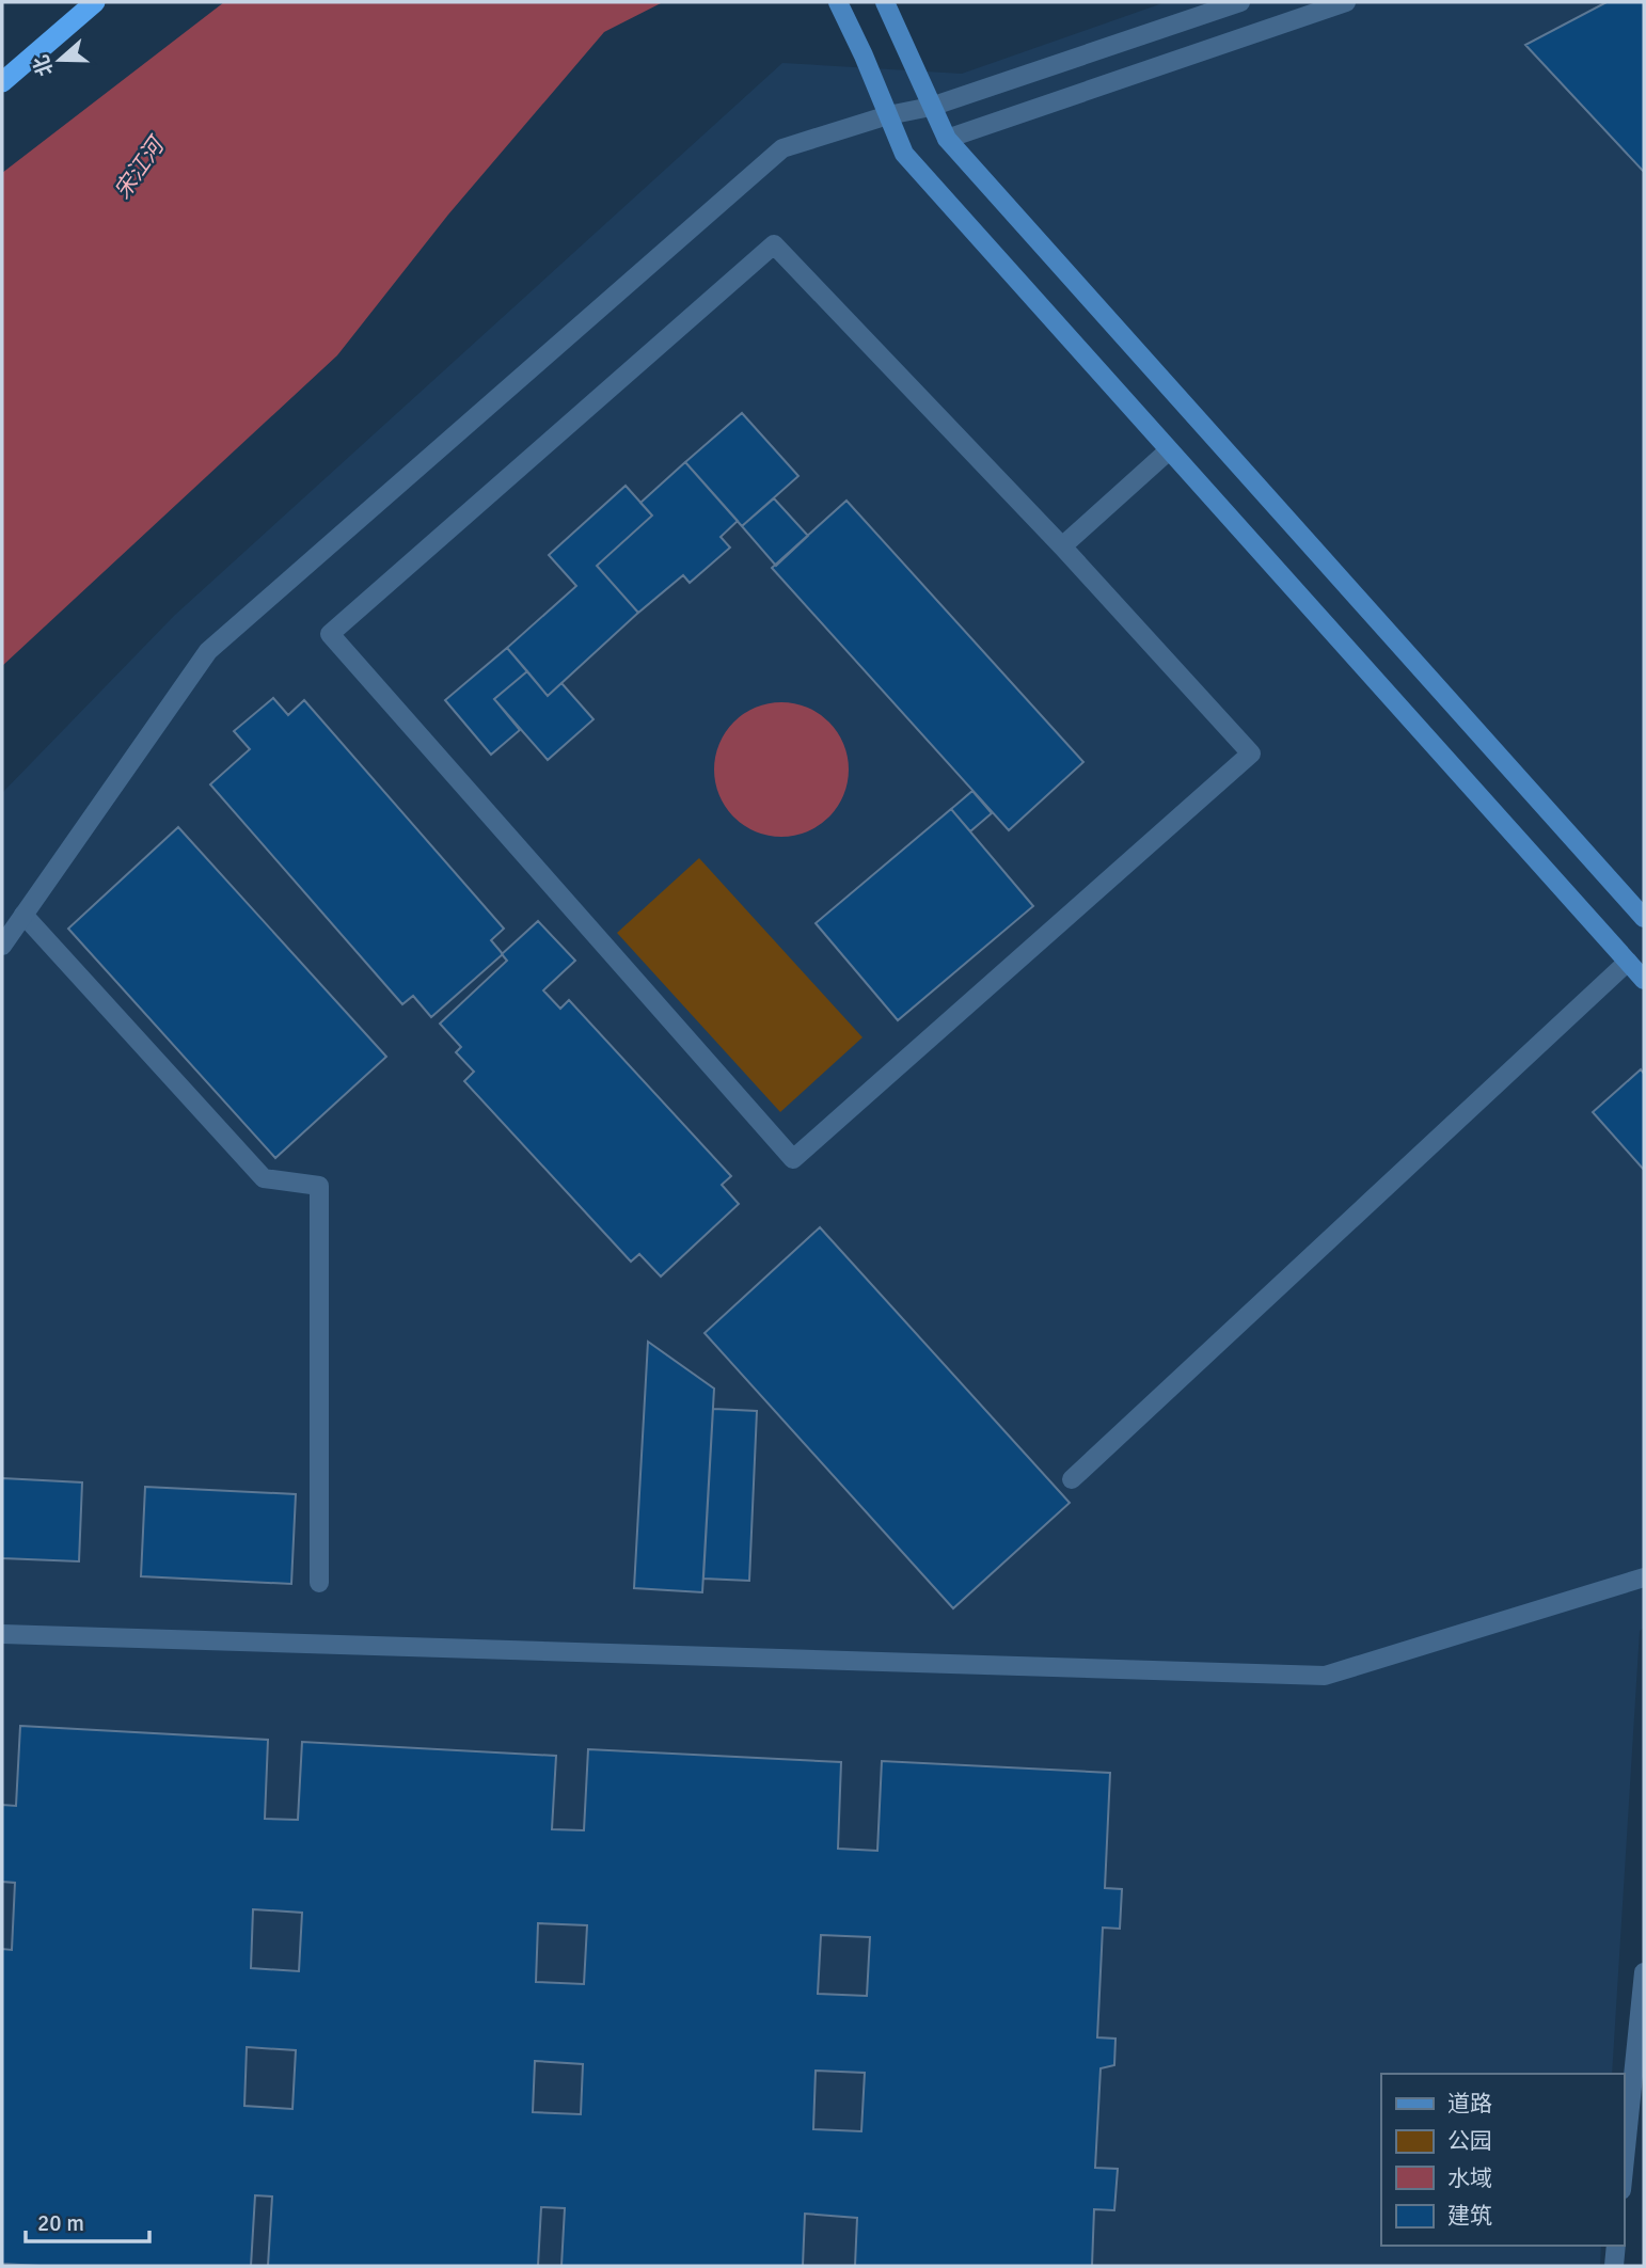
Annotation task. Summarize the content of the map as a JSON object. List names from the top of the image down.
{
  "water": ["宋江河"],
  "legend": [
    "道路",
    "公园",
    "水域",
    "建筑"
  ],
  "scale_bar": "20 m",
  "north": "left"
}
